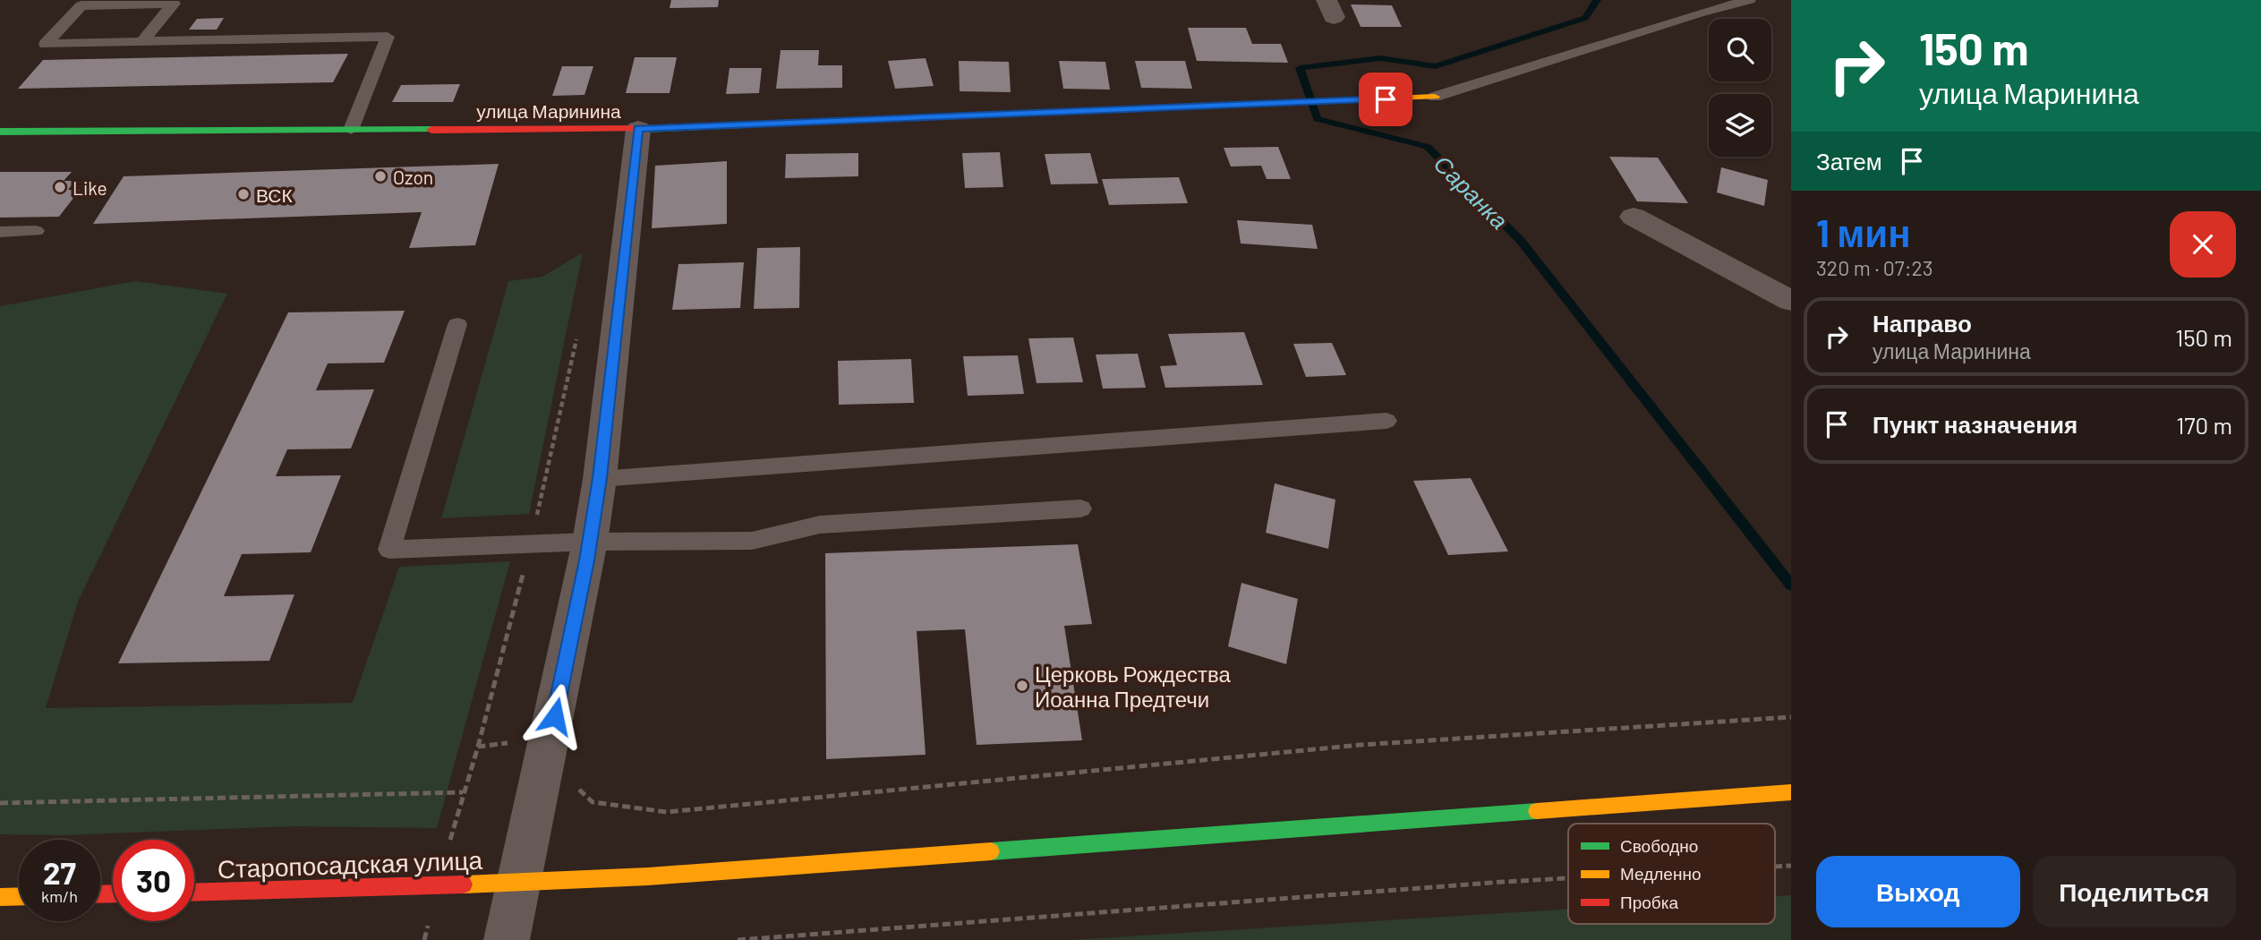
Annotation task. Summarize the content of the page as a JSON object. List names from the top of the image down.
{
  "streets": {
    "street": ["улица Маринина", "Старопосадская улица"]
  },
  "water": ["Саранка"],
  "places": [
    "Ozon",
    "Like",
    "ВСК",
    "Церковь Рождества Иоанна Предтечи"
  ],
  "legend": ["Свободно", "Медленно", "Пробка"],
  "page": {
    "turn": ["150 m", "улица Маринина"],
    "then": "Затем",
    "heading": ["1 мин", "320 m · 07:23"],
    "list": [
      {
        "name": "Направо",
        "note": "улица Маринина",
        "value": "150 m"
      },
      {
        "name": "Пункт назначения",
        "value": "170 m"
      }
    ],
    "speed": "27 km/h",
    "limit": "30",
    "buttons": ["Выход", "Поделиться"]
  }
}
